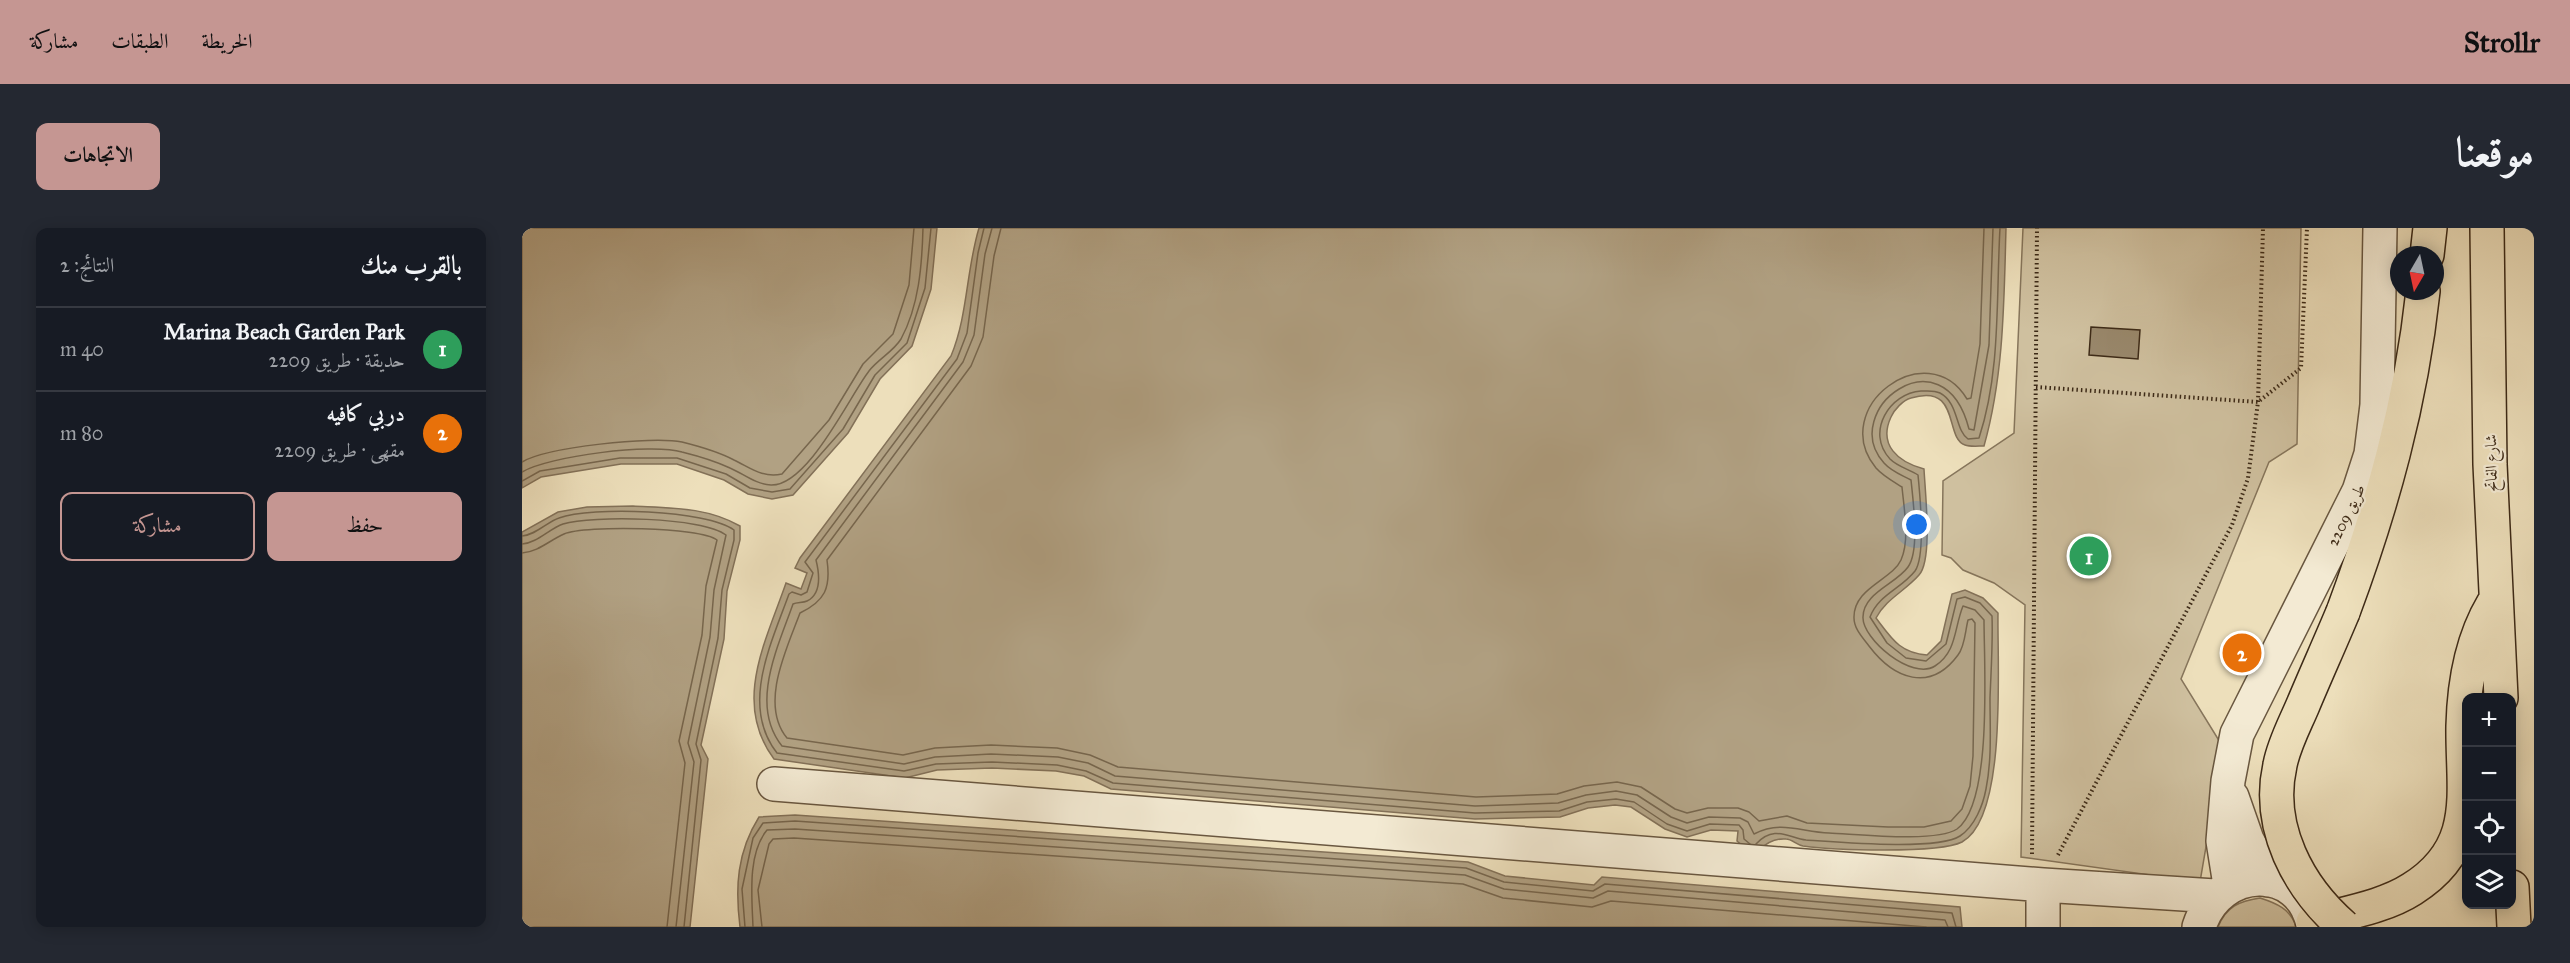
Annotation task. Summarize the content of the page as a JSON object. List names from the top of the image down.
{
  "streets": {
    "main road": ["شارع الفاتح"],
    "street": ["طريق 2209"]
  },
  "north": "bottom",
  "page": {
    "header": "Strollr",
    "nav": ["الخريطة", "الطبقات", "مشاركة"],
    "title": "موقعنا",
    "buttons": [
      "الاتجاهات",
      ["حفظ", "مشاركة"]
    ],
    "heading": ["بالقرب منك", "النتائج: 2"],
    "list": [
      {
        "mark": "1",
        "name": "Marina Beach Garden Park",
        "note": "حديقة · طريق 2209",
        "value": "40 m"
      },
      {
        "mark": "2",
        "name": "دربي كافيه",
        "note": "مقهى · طريق 2209",
        "value": "80 m"
      }
    ],
    "pins": ["1", "2"],
    "map_buttons": ["+", "−"]
  }
}
